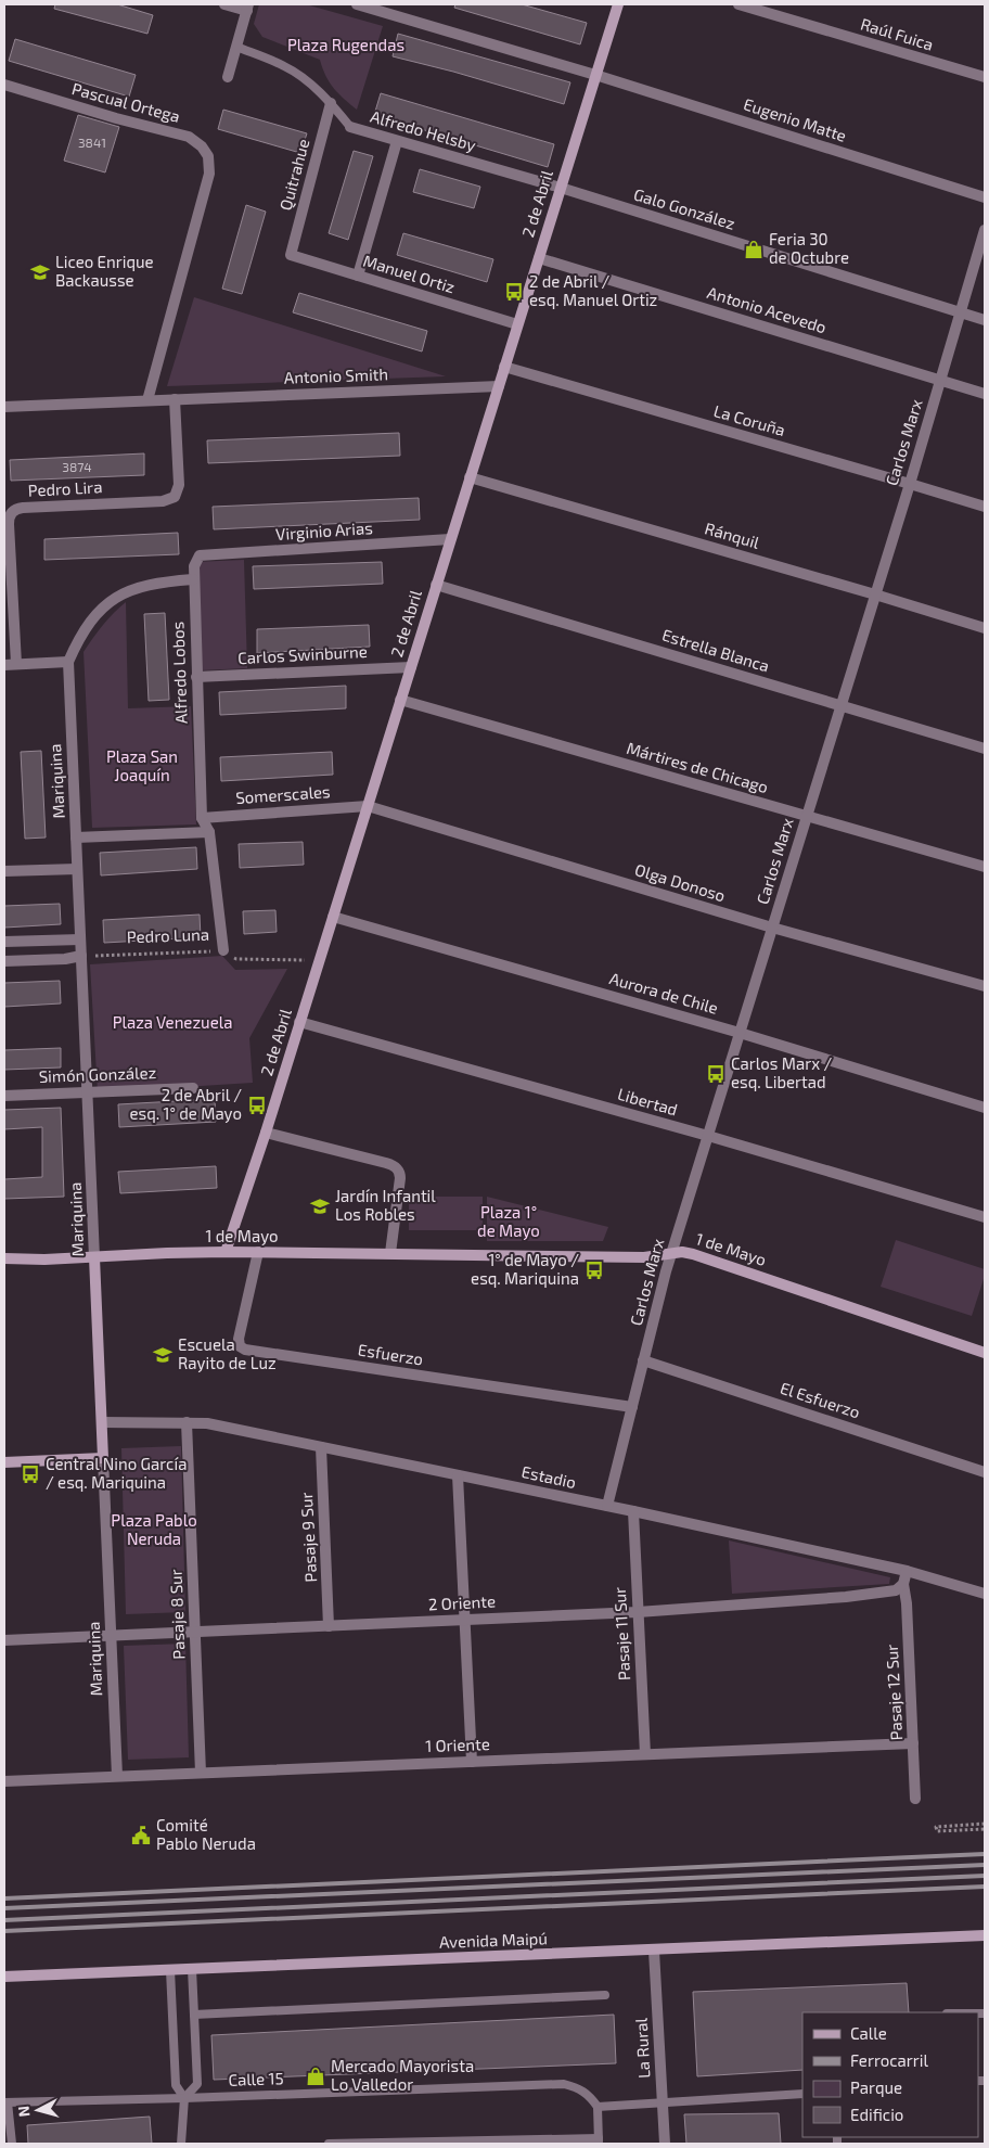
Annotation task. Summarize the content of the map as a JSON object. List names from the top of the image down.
{
  "streets": {
    "street": [
      "Raúl Fuica",
      "Pascual Ortega",
      "Eugenio Matte",
      "Alfredo Helsby",
      "Quitrahue",
      "2 de Abril",
      "Galo González",
      "Manuel Ortiz",
      "Antonio Acevedo",
      "Antonio Smith",
      "La Coruña",
      "Carlos Marx",
      "Pedro Lira",
      "Virginio Arias",
      "Ránquil",
      "Estrella Blanca",
      "Carlos Swinburne",
      "Alfredo Lobos",
      "Mártires de Chicago",
      "Mariquina",
      "Somerscales",
      "Olga Donoso",
      "Aurora de Chile",
      "Simón González",
      "Libertad",
      "1 de Mayo",
      "Esfuerzo",
      "El Esfuerzo",
      "Estadio",
      "Pasaje 9 Sur",
      "2 Oriente",
      "Pasaje 8 Sur",
      "Pasaje 11 Sur",
      "Pasaje 12 Sur",
      "1 Oriente",
      "Avenida Maipú",
      "La Rural"
    ],
    "lane": ["Calle 15"],
    "path": ["Pedro Luna"]
  },
  "crossings": [
    ["Pascual Ortega", "Antonio Smith"],
    ["Eugenio Matte", "2 de Abril"],
    ["Alfredo Helsby", "Quitrahue"],
    ["Alfredo Helsby", "2 de Abril"],
    ["Alfredo Helsby", "Galo González"],
    ["Quitrahue", "Manuel Ortiz"],
    ["2 de Abril", "Galo González"],
    ["2 de Abril", "Manuel Ortiz"],
    ["2 de Abril", "Antonio Acevedo"],
    ["2 de Abril", "Antonio Smith"],
    ["2 de Abril", "La Coruña"],
    ["2 de Abril", "Virginio Arias"],
    ["2 de Abril", "Ránquil"],
    ["2 de Abril", "Estrella Blanca"],
    ["2 de Abril", "Carlos Swinburne"],
    ["2 de Abril", "Mártires de Chicago"],
    ["2 de Abril", "Somerscales"],
    ["2 de Abril", "Olga Donoso"],
    ["2 de Abril", "Pedro Luna"],
    ["2 de Abril", "Aurora de Chile"],
    ["2 de Abril", "Libertad"],
    ["2 de Abril", "1 de Mayo"],
    ["Galo González", "Carlos Marx"],
    ["Antonio Acevedo", "Carlos Marx"],
    ["Antonio Smith", "Pedro Lira"],
    ["La Coruña", "Carlos Marx"],
    ["Carlos Marx", "Ránquil"],
    ["Carlos Marx", "Estrella Blanca"],
    ["Carlos Marx", "Mártires de Chicago"],
    ["Carlos Marx", "Olga Donoso"],
    ["Carlos Marx", "Aurora de Chile"],
    ["Carlos Marx", "Libertad"],
    ["Carlos Marx", "1 de Mayo"],
    ["Carlos Marx", "Esfuerzo"],
    ["Carlos Marx", "El Esfuerzo"],
    ["Carlos Marx", "Estadio"],
    ["Virginio Arias", "Alfredo Lobos"],
    ["Carlos Swinburne", "Alfredo Lobos"],
    ["Alfredo Lobos", "Somerscales"],
    ["Alfredo Lobos", "Pedro Luna"],
    ["Mariquina", "Pedro Luna"],
    ["Mariquina", "Simón González"],
    ["Mariquina", "1 de Mayo"],
    ["Mariquina", "Estadio"],
    ["Mariquina", "2 Oriente"],
    ["Mariquina", "1 Oriente"],
    ["Somerscales", "Olga Donoso"],
    ["1 de Mayo", "Esfuerzo"],
    ["Estadio", "Pasaje 9 Sur"],
    ["Estadio", "Pasaje 8 Sur"],
    ["Estadio", "Pasaje 11 Sur"],
    ["Pasaje 9 Sur", "2 Oriente"],
    ["2 Oriente", "Pasaje 8 Sur"],
    ["2 Oriente", "Pasaje 11 Sur"],
    ["2 Oriente", "Pasaje 12 Sur"],
    ["Pasaje 8 Sur", "1 Oriente"],
    ["Pasaje 11 Sur", "1 Oriente"],
    ["Pasaje 12 Sur", "1 Oriente"],
    ["Avenida Maipú", "La Rural"]
  ],
  "parks": [
    "Plaza Rugendas",
    "Plaza San Joaquín",
    "Plaza Venezuela",
    "Plaza 1° de Mayo",
    "Plaza Pablo Neruda"
  ],
  "places": {
    "shop": ["Feria 30 de Octubre", "Mercado Mayorista Lo Valledor"],
    "school or university": ["Liceo Enrique Backausse", "Jardín Infantil Los Robles", "Escuela Rayito de Luz"],
    "bus stop": [
      "2 de Abril / esq. Manuel Ortiz",
      "Carlos Marx / esq. Libertad",
      "2 de Abril / esq. 1° de Mayo",
      "1° de Mayo / esq. Mariquina",
      "Central Nino García / esq. Mariquina"
    ],
    "public building": ["Comité Pablo Neruda"]
  },
  "house_numbers": ["3841", "3874"],
  "legend": [
    "Calle",
    "Ferrocarril",
    "Parque",
    "Edificio"
  ],
  "north": "left"
}
